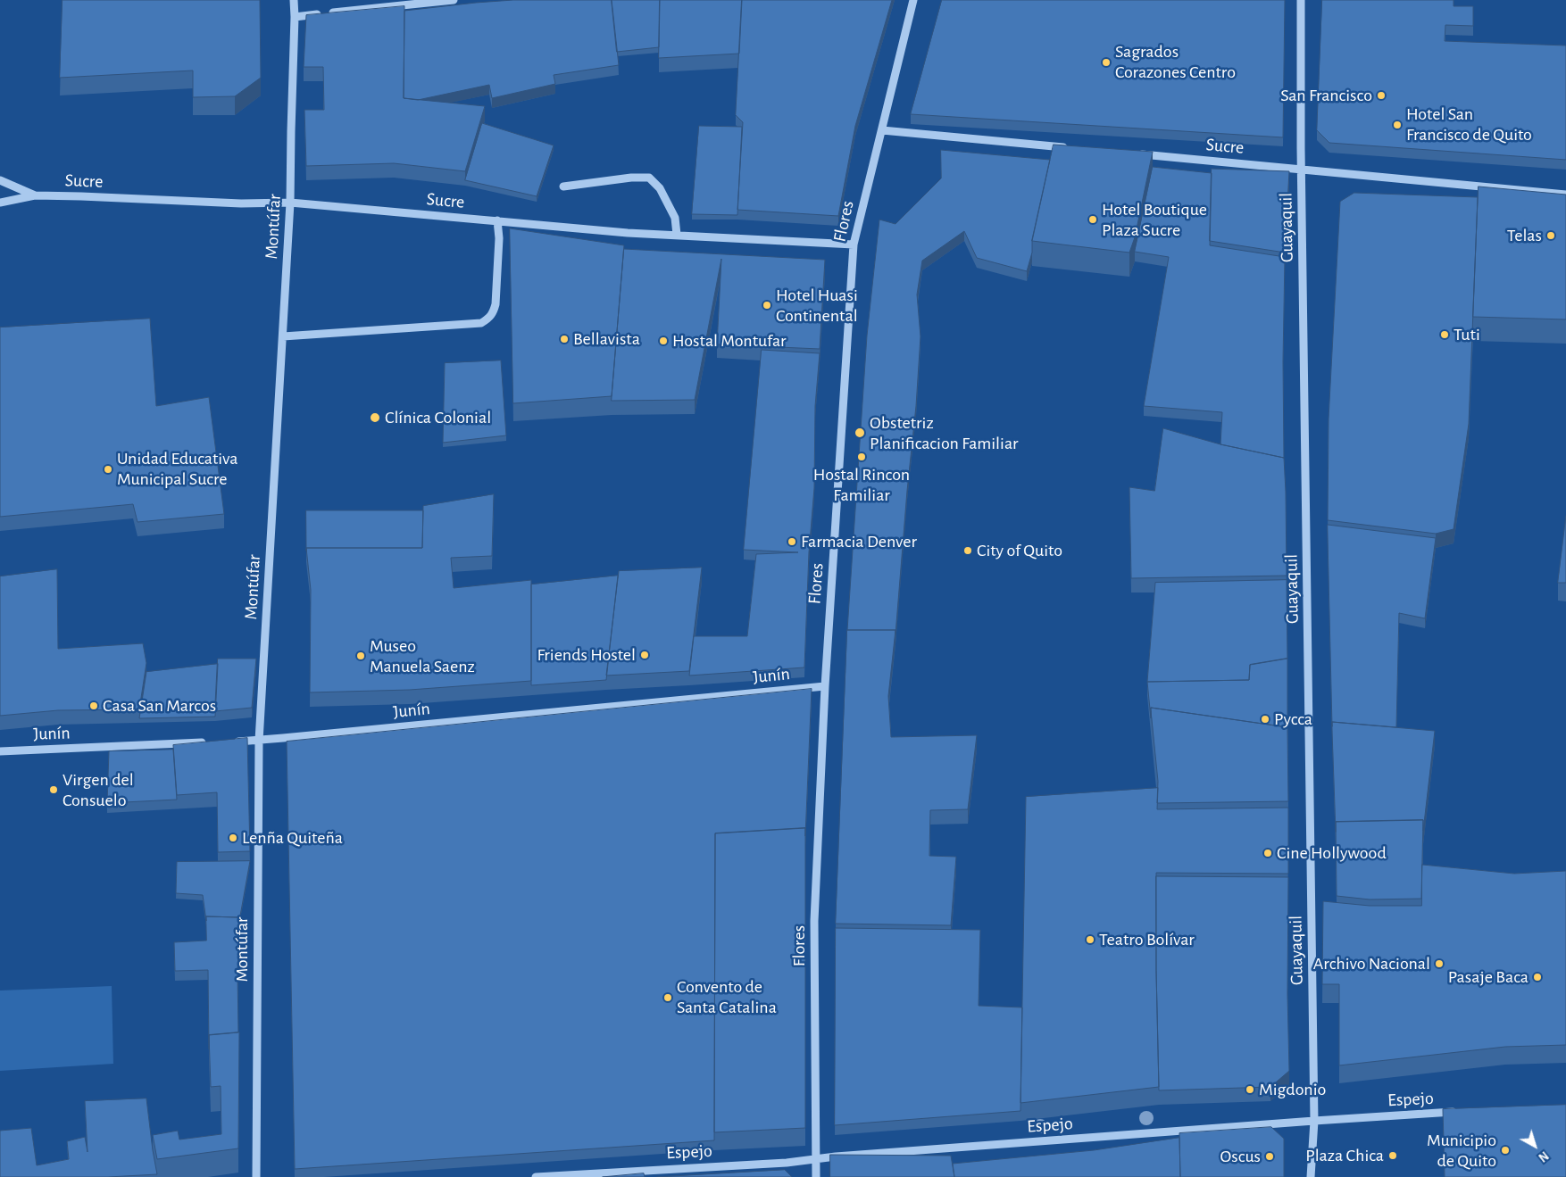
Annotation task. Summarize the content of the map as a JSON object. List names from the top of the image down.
{
  "streets": {
    "street": [
      "Sucre",
      "Flores",
      "Montúfar",
      "Guayaquil",
      "Junín",
      "Espejo"
    ]
  },
  "crossings": [
    ["Sucre", "Flores"],
    ["Sucre", "Montúfar"],
    ["Sucre", "Guayaquil"],
    ["Flores", "Junín"],
    ["Flores", "Espejo"],
    ["Montúfar", "Junín"],
    ["Guayaquil", "Espejo"]
  ],
  "places": [
    "Sagrados Corazones Centro",
    "San Francisco",
    "Hotel San Francisco de Quito",
    "Hotel Boutique Plaza Sucre",
    "Telas",
    "Hotel Huasi Continental",
    "Tuti",
    "Bellavista",
    "Hostal Montufar",
    "Clínica Colonial",
    "Obstetriz Planificacion Familiar",
    "Hostal Rincon Familiar",
    "Unidad Educativa Municipal Sucre",
    "Farmacia Denver",
    "City of Quito",
    "Friends Hostel",
    "Museo Manuela Saenz",
    "Casa San Marcos",
    "Pycca",
    "Virgen del Consuelo",
    "Lenña Quiteña",
    "Cine Hollywood",
    "Teatro Bolívar",
    "Archivo Nacional",
    "Pasaje Baca",
    "Convento de Santa Catalina",
    "Migdonio",
    "Municipio de Quito",
    "Plaza Chica",
    "Oscus"
  ],
  "north": "bottom right"
}
